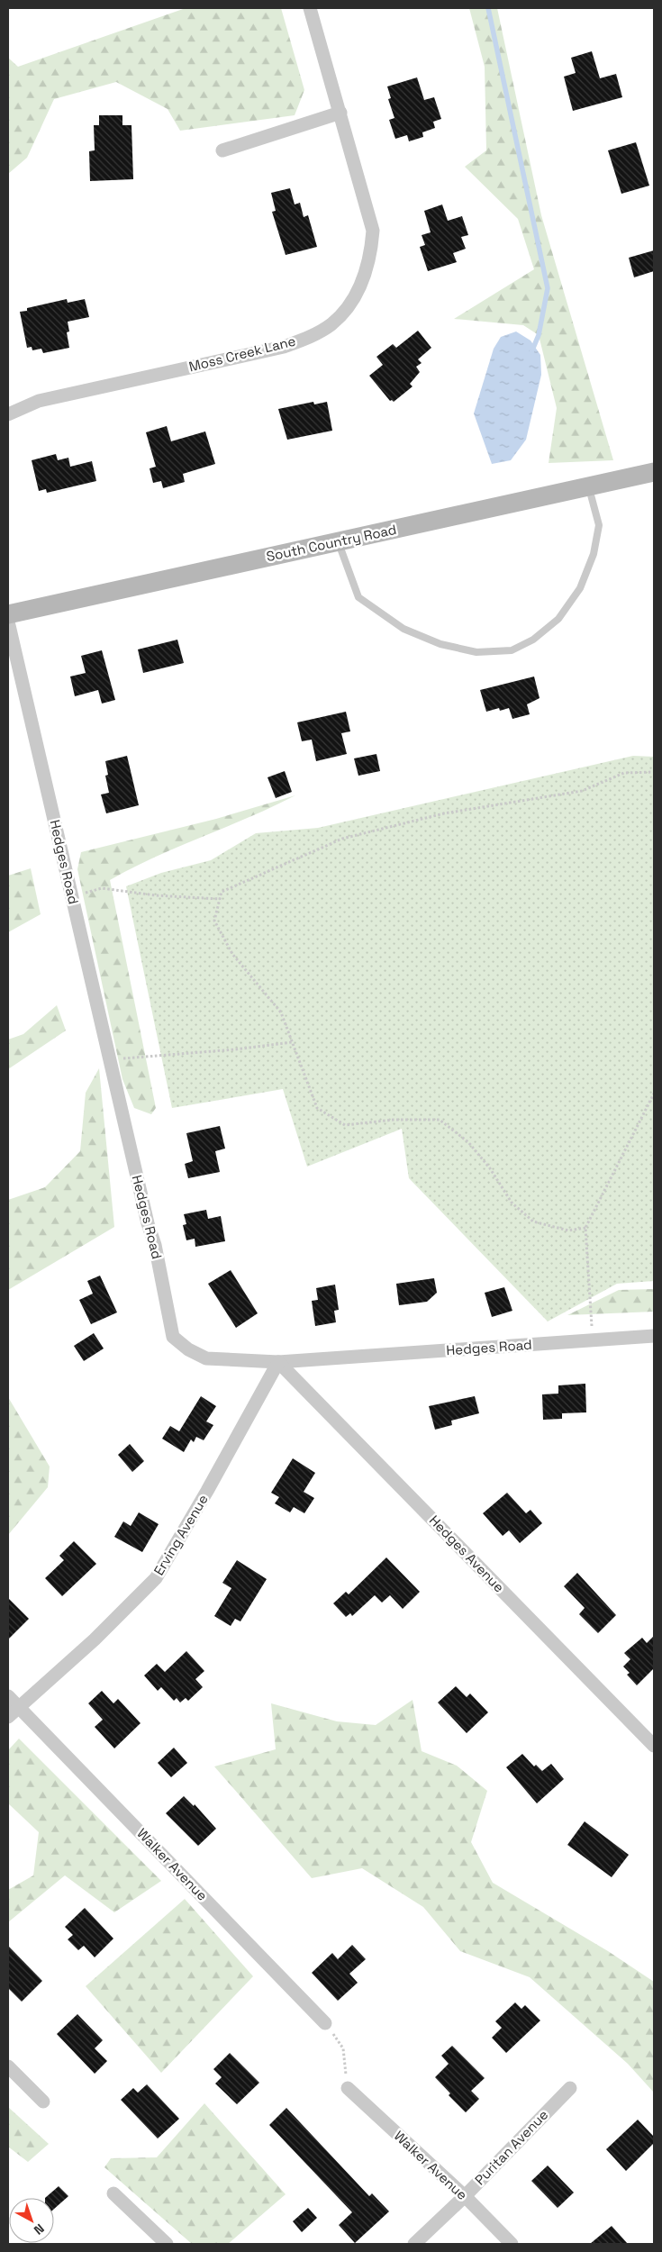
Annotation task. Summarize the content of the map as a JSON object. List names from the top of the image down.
{
  "streets": {
    "main road": ["South Country Road"],
    "street": [
      "Moss Creek Lane",
      "Hedges Road",
      "Erving Avenue",
      "Hedges Avenue",
      "Walker Avenue",
      "Puritan Avenue"
    ]
  },
  "crossings": [
    ["Hedges Road", "Erving Avenue"],
    ["Hedges Road", "Hedges Avenue"],
    ["Erving Avenue", "Hedges Avenue"],
    ["Erving Avenue", "Walker Avenue"],
    ["Walker Avenue", "Puritan Avenue"]
  ],
  "north": "bottom right"
}
